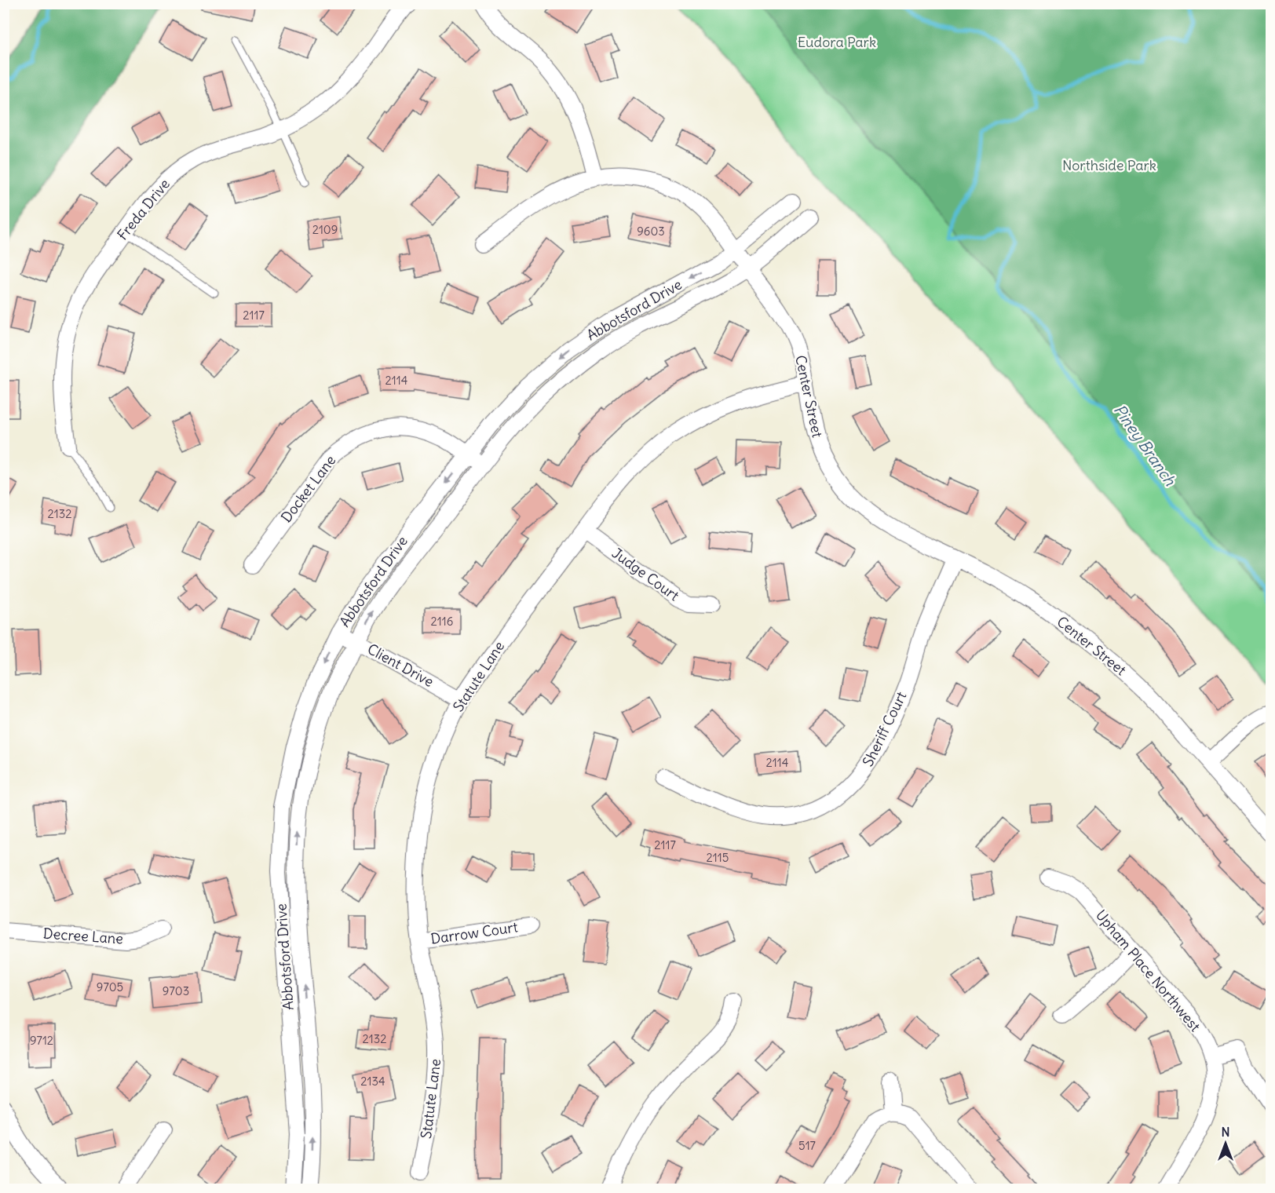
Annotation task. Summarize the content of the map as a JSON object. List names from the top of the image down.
{
  "streets": {
    "street": [
      "Freda Drive",
      "Abbotsford Drive",
      "Center Street",
      "Docket Lane",
      "Judge Court",
      "Client Drive",
      "Statute Lane",
      "Sheriff Court",
      "Darrow Court",
      "Decree Lane",
      "Upham Place Northwest"
    ]
  },
  "crossings": [
    ["Abbotsford Drive", "Center Street"],
    ["Abbotsford Drive", "Docket Lane"],
    ["Abbotsford Drive", "Client Drive"],
    ["Center Street", "Statute Lane"],
    ["Center Street", "Sheriff Court"],
    ["Judge Court", "Statute Lane"],
    ["Client Drive", "Statute Lane"],
    ["Statute Lane", "Darrow Court"]
  ],
  "water": ["Piney Branch"],
  "parks": ["Eudora Park", "Northside Park"],
  "house_numbers": [
    "2109",
    "9603",
    "2117",
    "2114",
    "2132",
    "2116",
    "2114",
    "2117",
    "2115",
    "9705",
    "9703",
    "2132",
    "9712",
    "2134",
    "517"
  ],
  "north": "top"
}
